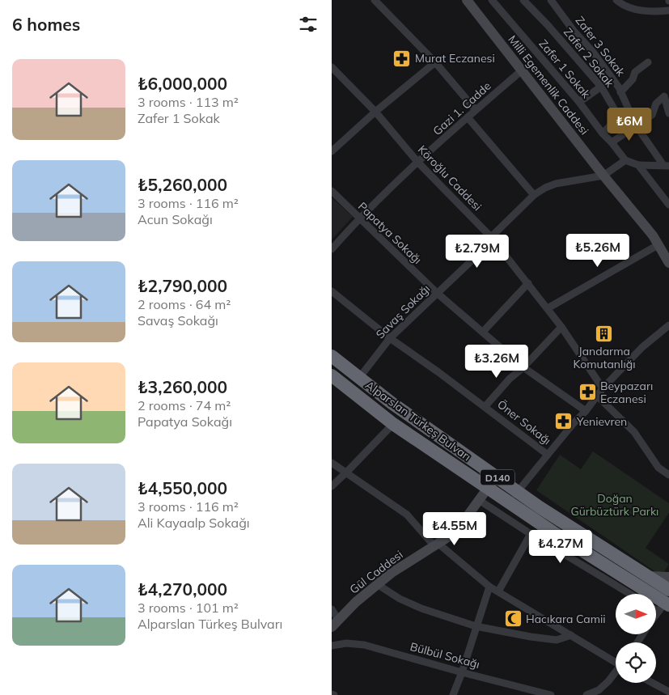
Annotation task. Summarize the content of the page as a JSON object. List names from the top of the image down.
{
  "streets": {
    "highway": ["Alparslan Türkeş Bulvarı", "D140"],
    "street": [
      "Zafer 3 Sokak",
      "Zafer 2 Sokak",
      "Zafer 1 Sokak",
      "Milli Egemenlik Caddesi",
      "Gazi 1. Cadde",
      "Köroğlu Caddesi",
      "Papatya Sokağı",
      "Savaş Sokağı",
      "Öner Sokağı",
      "Gül Caddesi",
      "Bülbül Sokağı"
    ]
  },
  "crossings": [
    ["Zafer 2 Sokak", "Zafer 1 Sokak"],
    ["Milli Egemenlik Caddesi", "Gazi 1. Cadde"],
    ["Milli Egemenlik Caddesi", "Savaş Sokağı"],
    ["Gazi 1. Cadde", "Köroğlu Caddesi"],
    ["Gazi 1. Cadde", "Papatya Sokağı"],
    ["Köroğlu Caddesi", "Savaş Sokağı"],
    ["Papatya Sokağı", "Savaş Sokağı"],
    ["Savaş Sokağı", "Alparslan Türkeş Bulvarı"],
    ["Savaş Sokağı", "Öner Sokağı"],
    ["Alparslan Türkeş Bulvarı", "Gül Caddesi"]
  ],
  "parks": ["Doğan Gürbüztürk Parkı"],
  "places": {
    "pharmacy": ["Murat Eczanesi", "Beypazarı Eczanesi", "Yenievren"],
    "building": ["Jandarma Komutanlığı"],
    "mosque": ["Hacıkara Camii"]
  },
  "north": "right",
  "page": {
    "heading": "6 homes",
    "list": [
      {
        "name": "₺6,000,000",
        "note": "3 rooms · 113 m² · Zafer 1 Sokak"
      },
      {
        "name": "₺5,260,000",
        "note": "3 rooms · 116 m² · Acun Sokağı"
      },
      {
        "name": "₺2,790,000",
        "note": "2 rooms · 64 m² · Savaş Sokağı"
      },
      {
        "name": "₺3,260,000",
        "note": "2 rooms · 74 m² · Papatya Sokağı"
      },
      {
        "name": "₺4,550,000",
        "note": "3 rooms · 116 m² · Ali Kayaalp Sokağı"
      },
      {
        "name": "₺4,270,000",
        "note": "3 rooms · 101 m² · Alparslan Türkeş Bulvarı"
      }
    ],
    "price": [
      "₺6M",
      "₺5.26M",
      "₺2.79M",
      "₺3.26M",
      "₺4.55M",
      "₺4.27M"
    ]
  }
}
